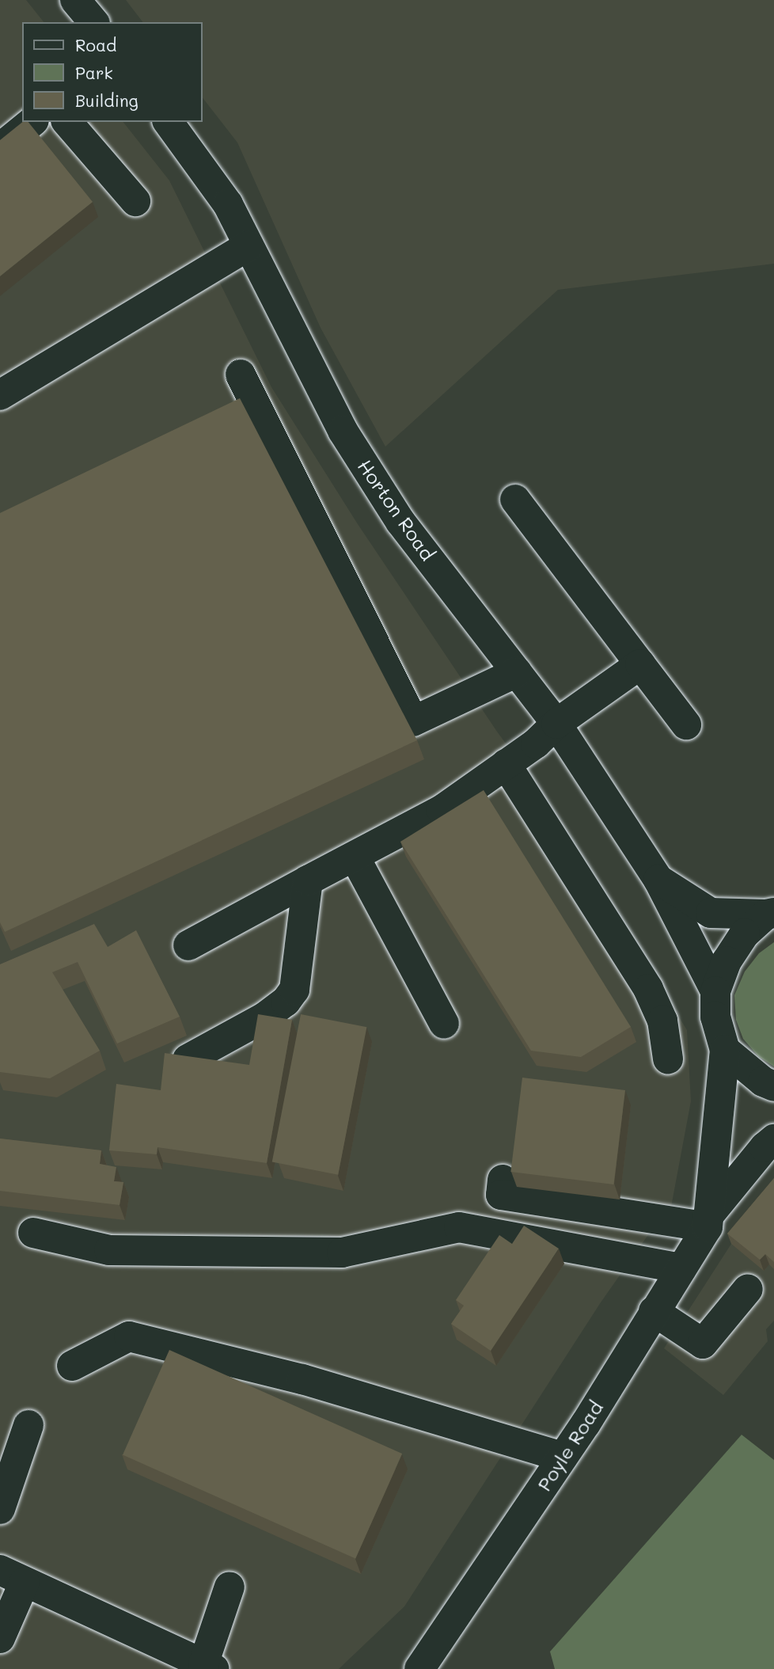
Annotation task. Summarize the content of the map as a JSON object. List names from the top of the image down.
{
  "streets": {
    "street": ["Horton Road", "Poyle Road"]
  },
  "legend": ["Road", "Park", "Building"]
}
